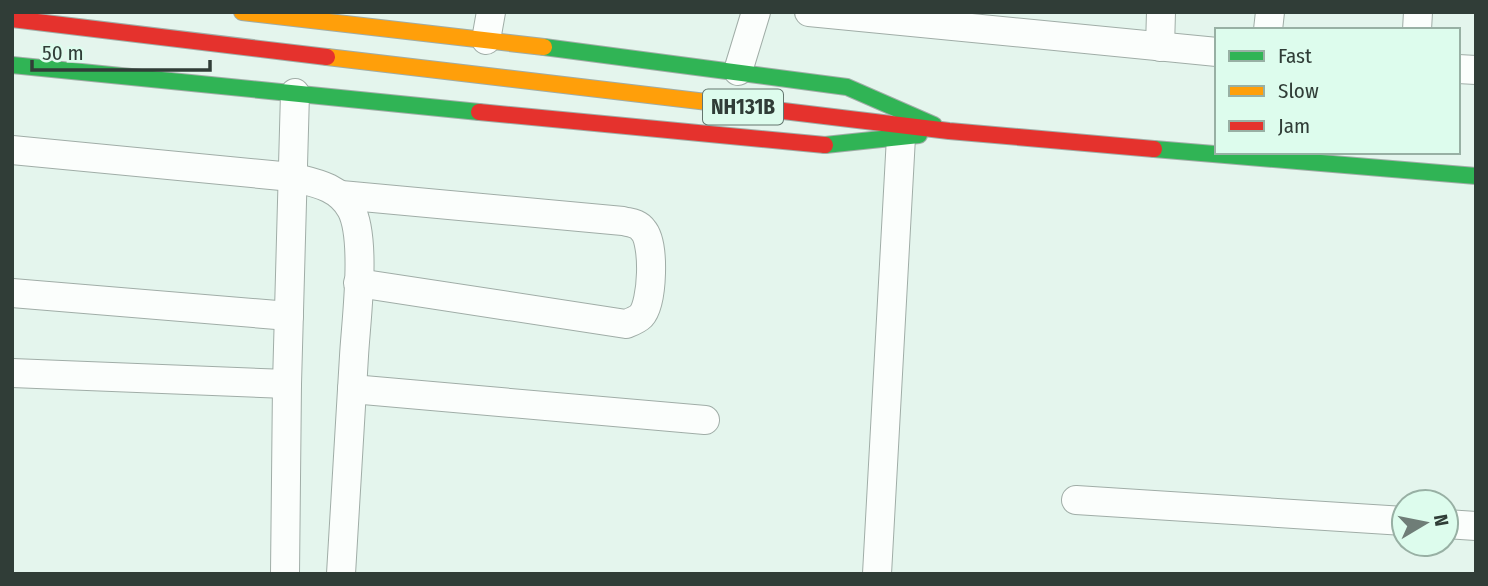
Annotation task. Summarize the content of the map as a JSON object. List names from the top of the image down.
{
  "streets": {
    "main road": ["NH131B"]
  },
  "legend": ["Fast", "Slow", "Jam"],
  "scale_bar": "50 m",
  "north": "right"
}
